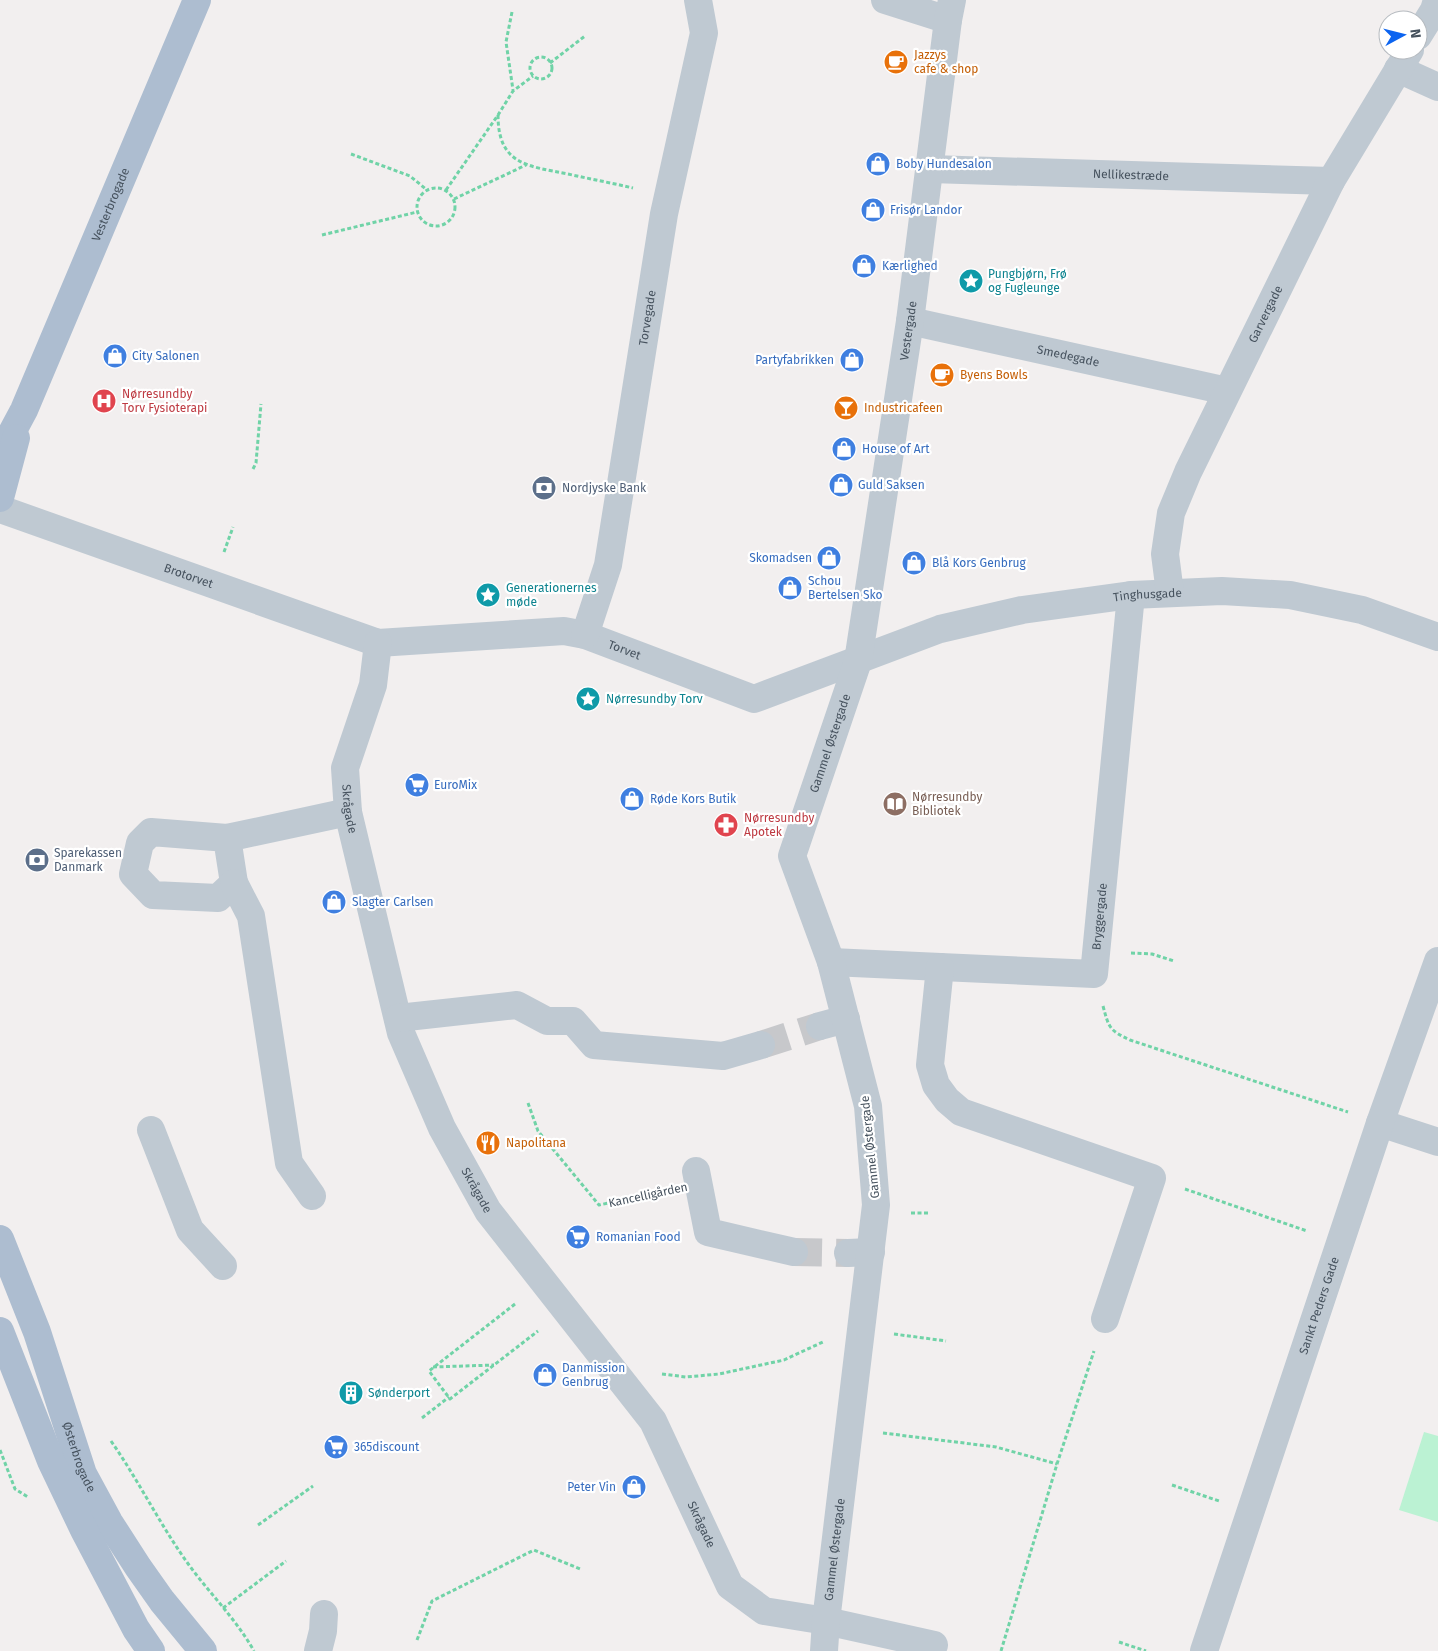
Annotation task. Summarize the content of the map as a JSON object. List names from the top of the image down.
{
  "streets": {
    "main road": ["Vesterbrogade", "Østerbrogade"],
    "street": [
      "Nellikestræde",
      "Garvergade",
      "Torvegade",
      "Vestergade",
      "Smedegade",
      "Brotorvet",
      "Tinghusgade",
      "Torvet",
      "Gammel Østergade",
      "Skrågade",
      "Bryggergade",
      "Kancelligården",
      "Sankt Peders Gade"
    ]
  },
  "crossings": [
    ["Nellikestræde", "Garvergade"],
    ["Nellikestræde", "Vestergade"],
    ["Garvergade", "Smedegade"],
    ["Garvergade", "Tinghusgade"],
    ["Torvegade", "Torvet"],
    ["Vestergade", "Smedegade"],
    ["Vestergade", "Tinghusgade"],
    ["Vestergade", "Torvet"],
    ["Vestergade", "Gammel Østergade"],
    ["Brotorvet", "Torvet"],
    ["Brotorvet", "Skrågade"],
    ["Tinghusgade", "Torvet"],
    ["Tinghusgade", "Gammel Østergade"],
    ["Tinghusgade", "Bryggergade"],
    ["Torvet", "Gammel Østergade"],
    ["Torvet", "Skrågade"],
    ["Gammel Østergade", "Skrågade"]
  ],
  "places": {
    "cafe": ["Jazzys cafe & shop", "Byens Bowls"],
    "shop": [
      "Boby Hundesalon",
      "Frisør Landor",
      "Kærlighed",
      "City Salonen",
      "Partyfabrikken",
      "House of Art",
      "Guld Saksen",
      "Skomadsen",
      "Blå Kors Genbrug",
      "Schou Bertelsen Sko",
      "Røde Kors Butik",
      "Slagter Carlsen",
      "Danmission Genbrug",
      "Peter Vin"
    ],
    "place": ["Pungbjørn, Frø og Fugleunge", "Generationernes møde", "Nørresundby Torv"],
    "hospital": ["Nørresundby Torv Fysioterapi"],
    "bar": ["Industricafeen"],
    "bank": ["Nordjyske Bank", "Sparekassen Danmark"],
    "supermarket": ["EuroMix", "Romanian Food", "365discount"],
    "library": ["Nørresundby Bibliotek"],
    "pharmacy": ["Nørresundby Apotek"],
    "restaurant": ["Napolitana"],
    "building": ["Sønderport"]
  },
  "north": "right"
}
